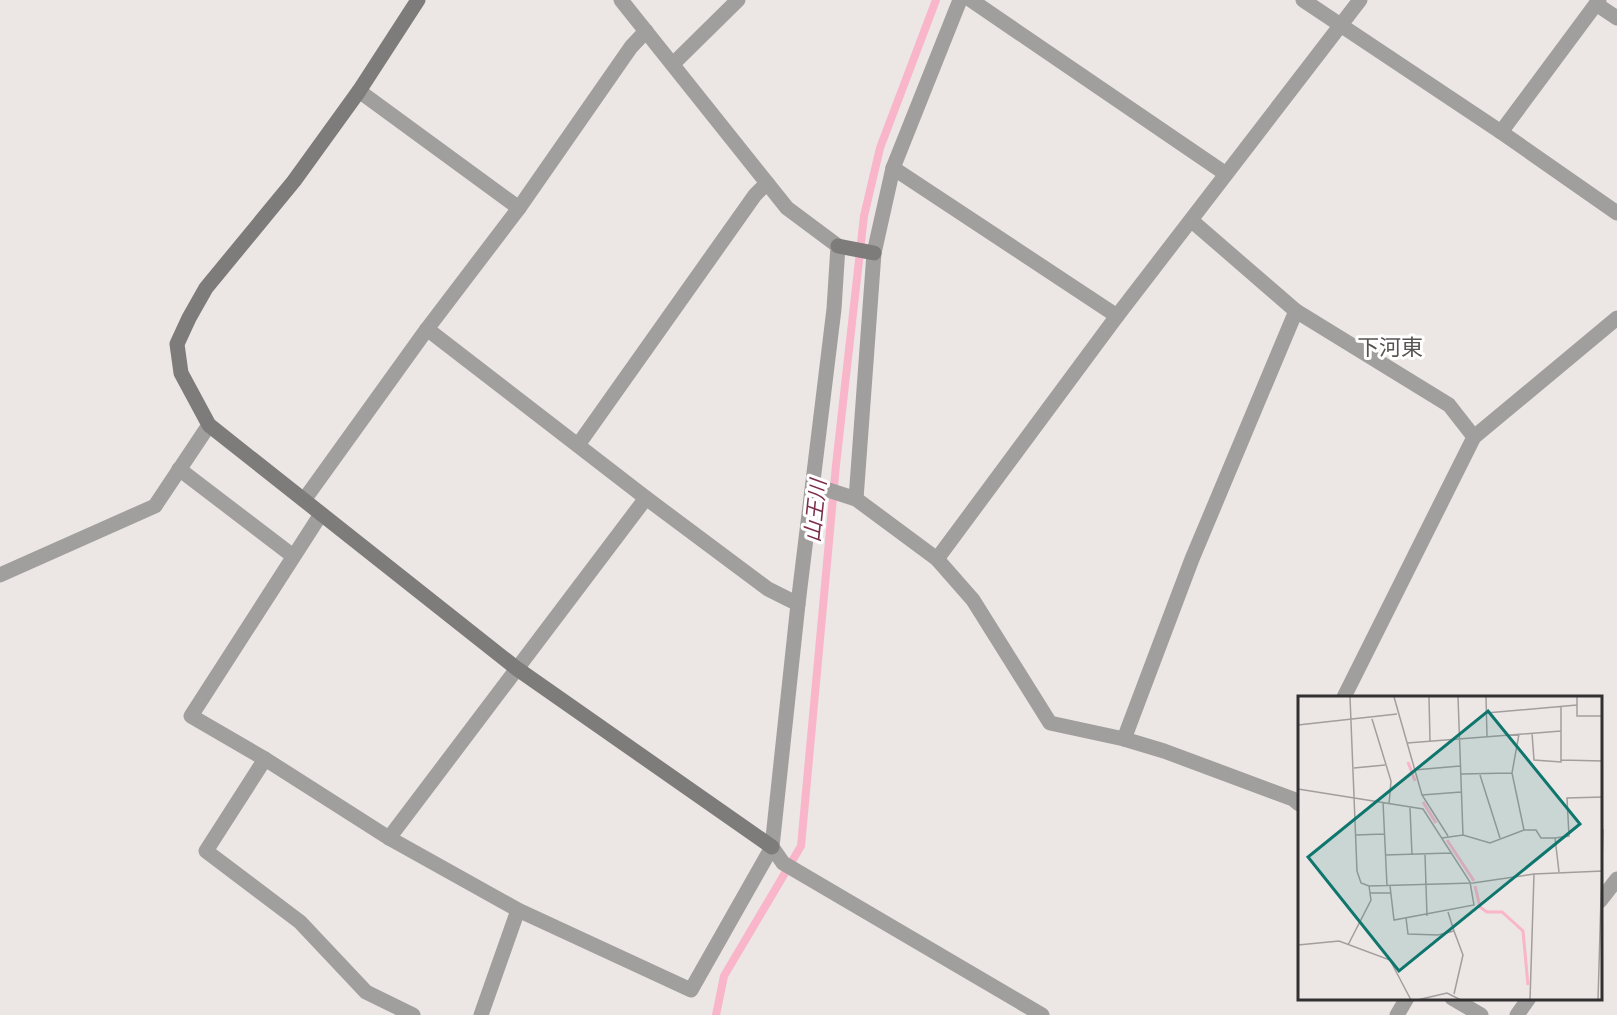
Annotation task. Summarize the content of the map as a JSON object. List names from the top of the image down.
{
  "districts": ["下河東"],
  "water": ["山王川"]
}
